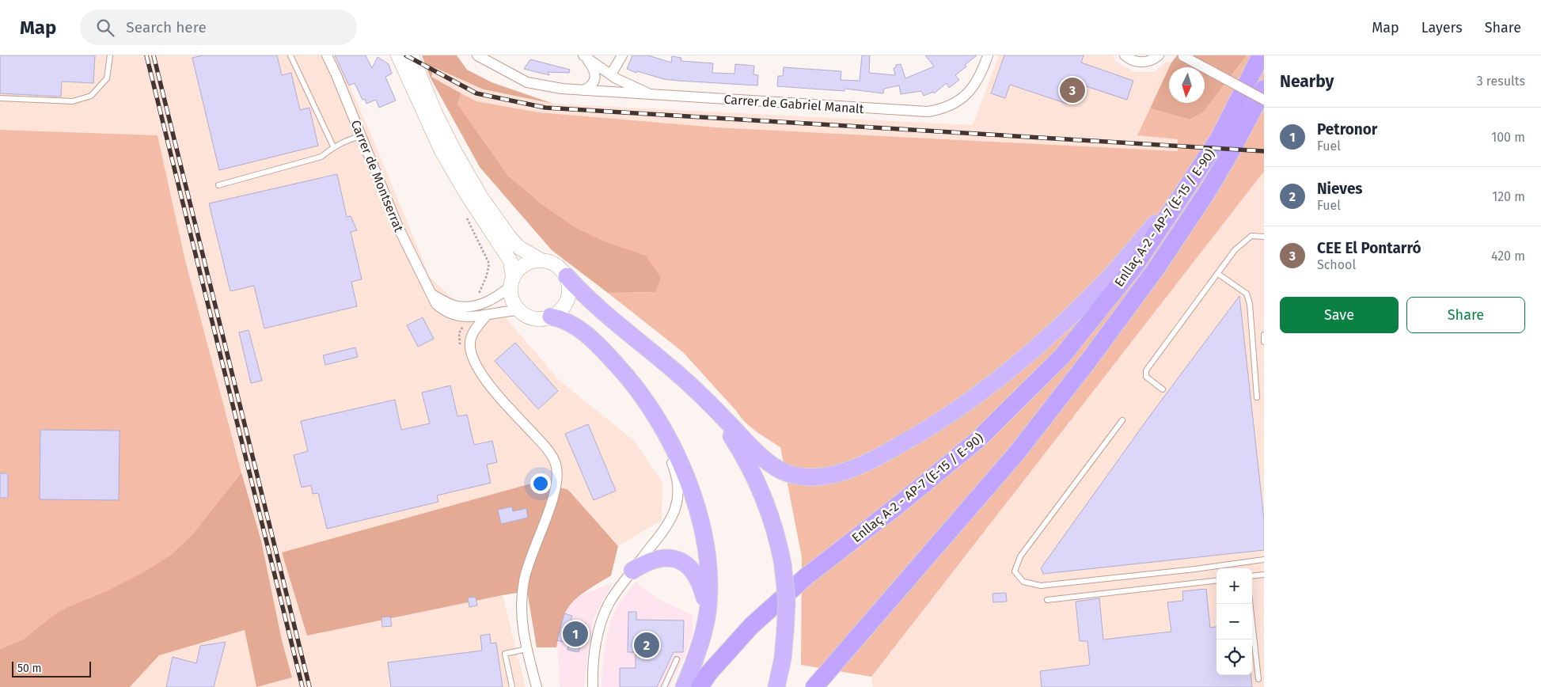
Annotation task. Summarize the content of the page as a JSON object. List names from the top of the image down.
{
  "streets": {
    "highway": ["Enllaç A-2 - AP-7 (E-15 / E-90)"],
    "street": ["Carrer de Gabriel Manalt", "Carrer de Montserrat"]
  },
  "scale_bar": "50 m",
  "north": "bottom",
  "page": {
    "header": "Map",
    "search": "Search here",
    "nav": ["Map", "Layers", "Share"],
    "heading": ["Nearby", "3 results"],
    "pins": ["3", "1", "2"],
    "list": [
      {
        "mark": "1",
        "name": "Petronor",
        "note": "Fuel",
        "value": "100 m"
      },
      {
        "mark": "2",
        "name": "Nieves",
        "note": "Fuel",
        "value": "120 m"
      },
      {
        "mark": "3",
        "name": "CEE El Pontarró",
        "note": "School",
        "value": "420 m"
      }
    ],
    "buttons": ["Save", "Share"],
    "map_buttons": ["+", "−"],
    "scale": "50 m"
  }
}
